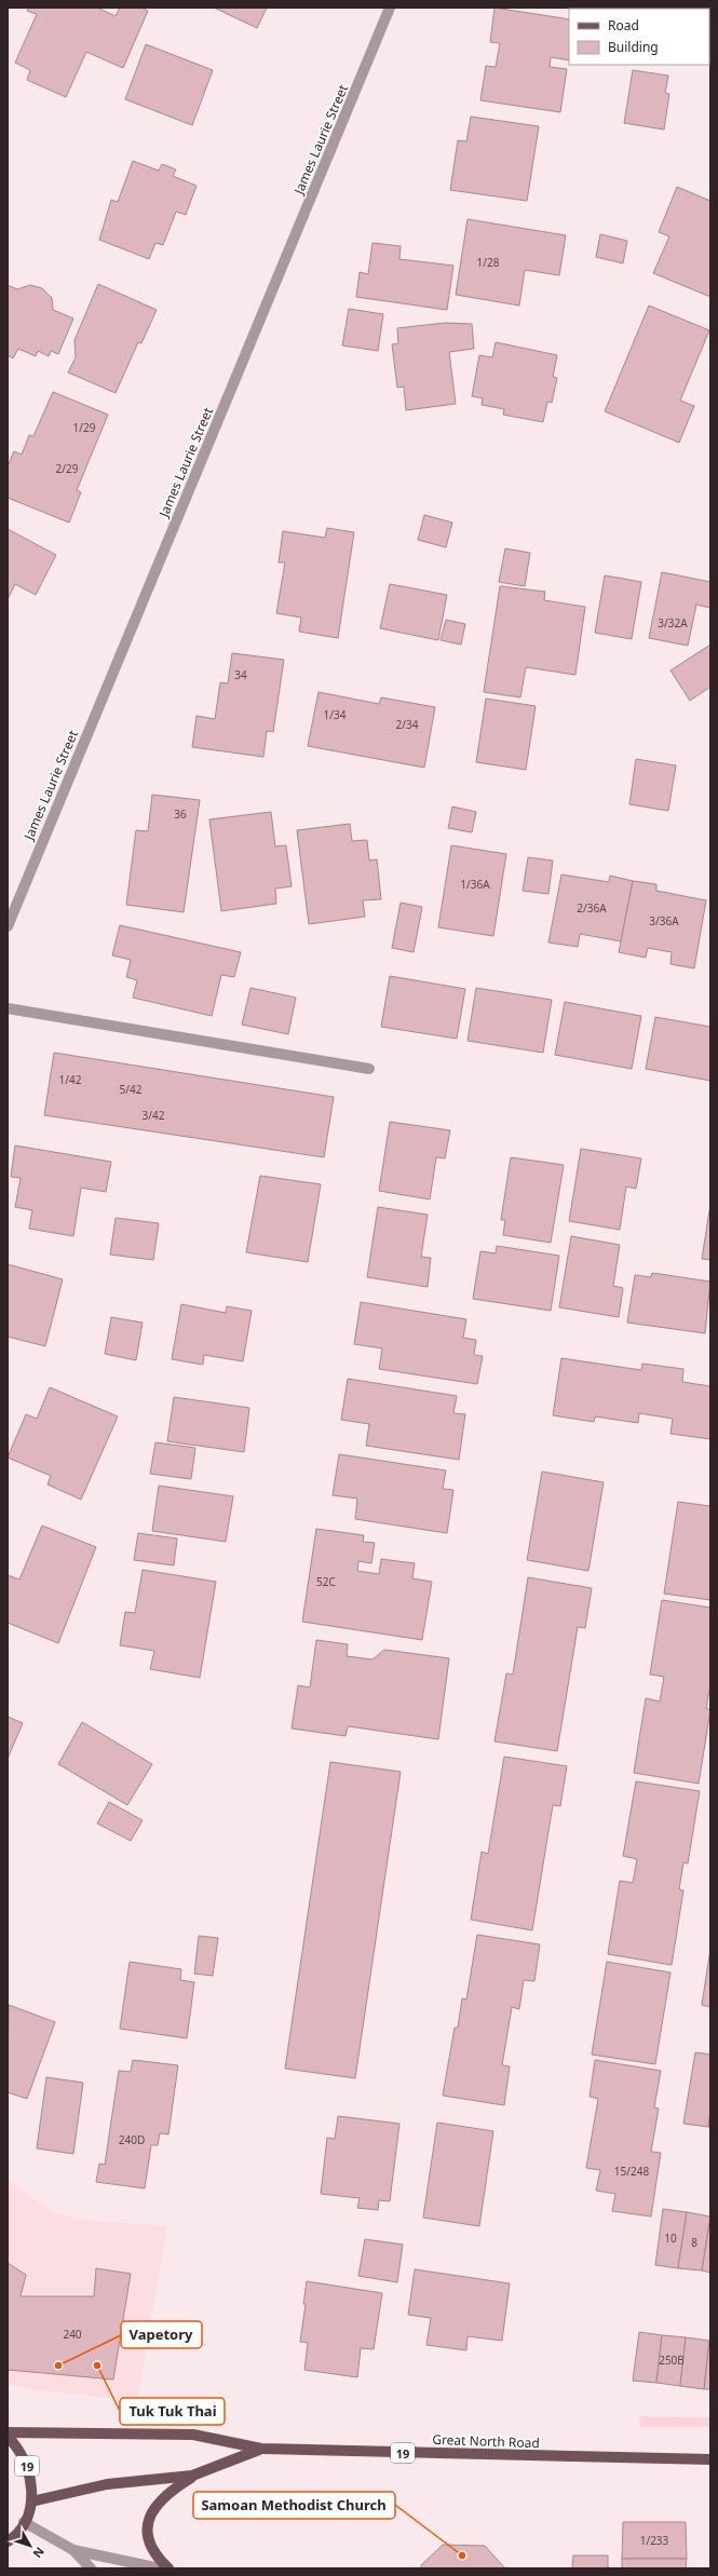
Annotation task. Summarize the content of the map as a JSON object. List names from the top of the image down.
{
  "streets": {
    "main road": ["Great North Road", "19"],
    "street": ["James Laurie Street"]
  },
  "crossings": [
    ["Great North Road", "19"]
  ],
  "places": ["Vapetory", "Tuk Tuk Thai", "Samoan Methodist Church"],
  "house_numbers": [
    "1/28",
    "1/29",
    "2/29",
    "3/32A",
    "34",
    "1/34",
    "2/34",
    "36",
    "1/36A",
    "2/36A",
    "3/36A",
    "1/42",
    "5/42",
    "3/42",
    "52C",
    "240D",
    "15/248",
    "10",
    "8",
    "240",
    "250B",
    "1/233"
  ],
  "legend": ["Road", "Building"],
  "north": "bottom right"
}
